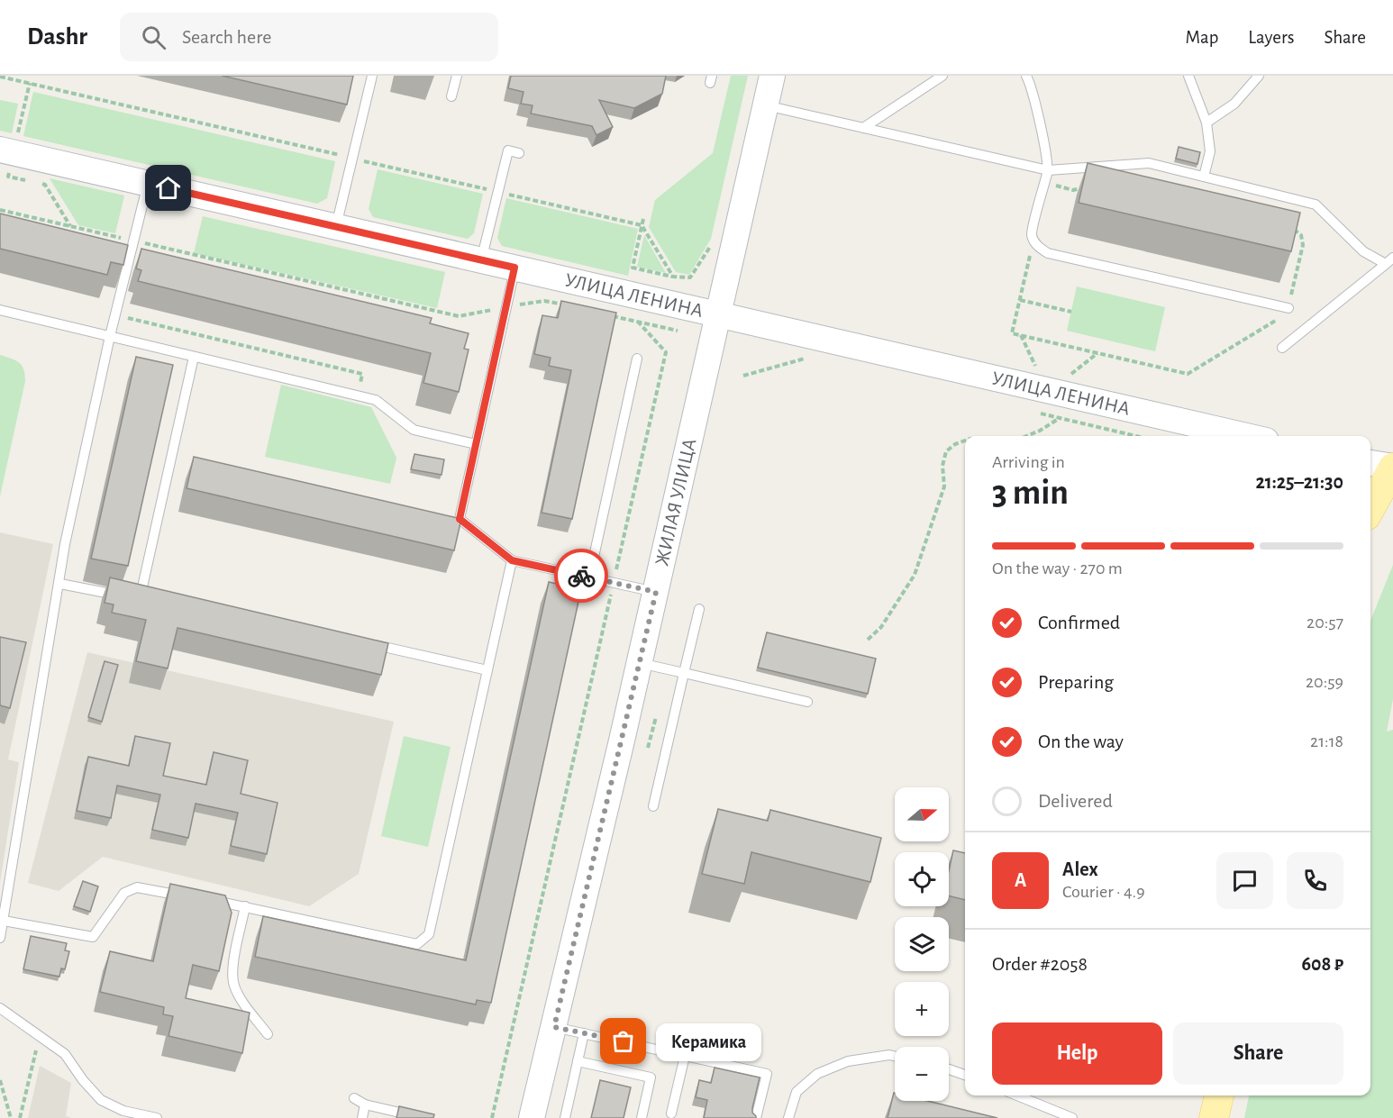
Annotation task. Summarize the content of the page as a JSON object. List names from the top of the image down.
{
  "streets": {
    "main road": ["УЛИЦА ЛЕНИНА", "ЖИЛАЯ УЛИЦА"]
  },
  "crossings": [
    ["УЛИЦА ЛЕНИНА", "ЖИЛАЯ УЛИЦА"]
  ],
  "places": ["Керамика"],
  "north": "right",
  "page": {
    "header": "Dashr",
    "search": "Search here",
    "nav": ["Map", "Layers", "Share"],
    "heading": ["3 min", "Arriving in", "21:25–21:30"],
    "panel": [
      "Alex",
      "Courier · 4.9",
      "Order #2058",
      "608 ₽"
    ],
    "bar": "On the way · 270 m",
    "list": [
      ["Confirmed", "20:57"],
      ["Preparing", "20:59"],
      ["On the way", "21:18"],
      "Delivered"
    ],
    "map_buttons": ["+", "−"],
    "round": "A",
    "buttons": ["Help", "Share"],
    "bubble": "Керамика"
  }
}
